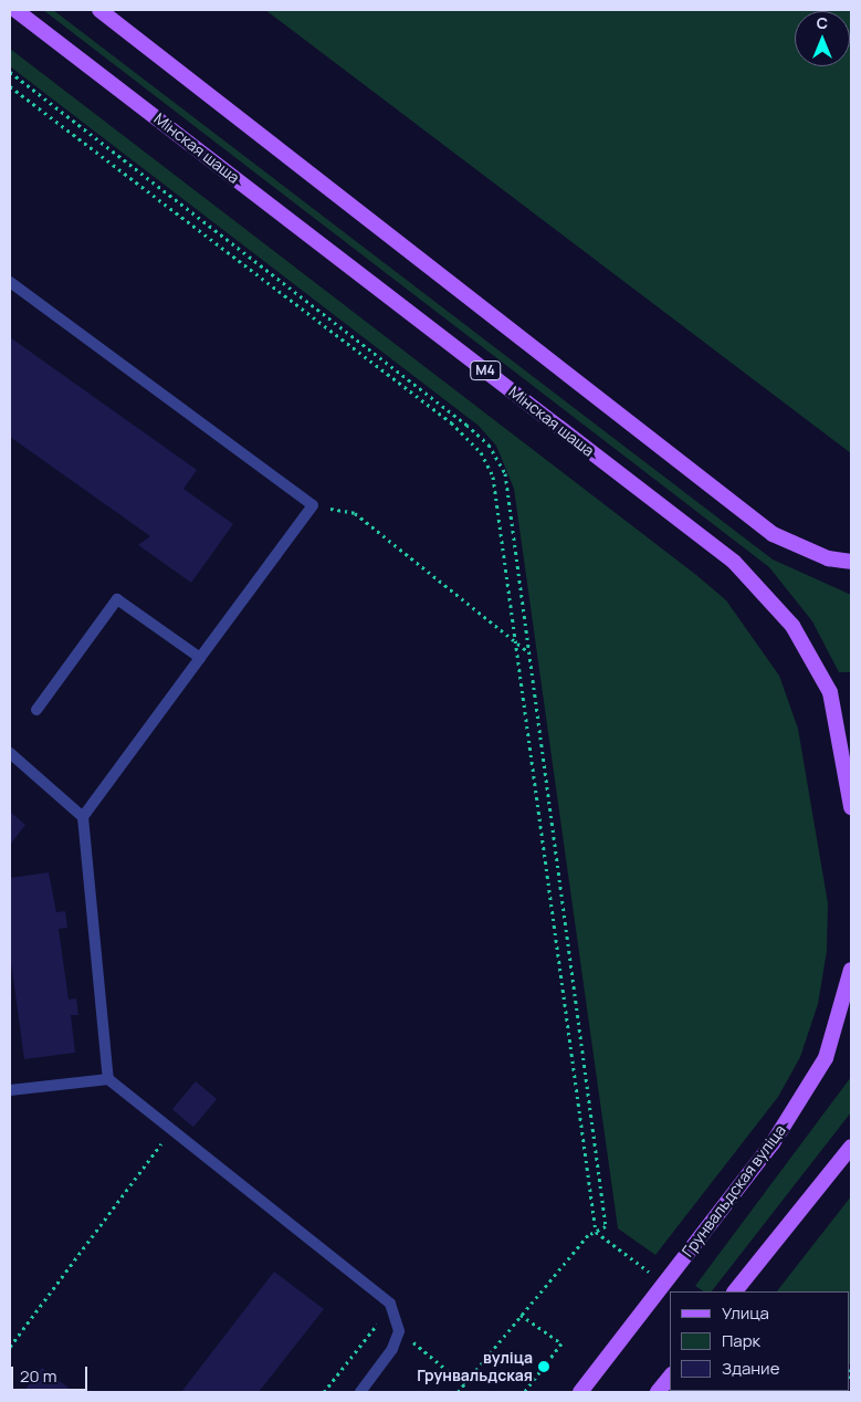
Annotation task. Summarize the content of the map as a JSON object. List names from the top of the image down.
{
  "streets": {
    "main road": ["Мінская шаша", "М4", "Грунвальдская вуліца"]
  },
  "places": ["вуліца Грунвальдская"],
  "legend": ["Улица", "Парк", "Здание"],
  "scale_bar": "20 m",
  "north": "top"
}
